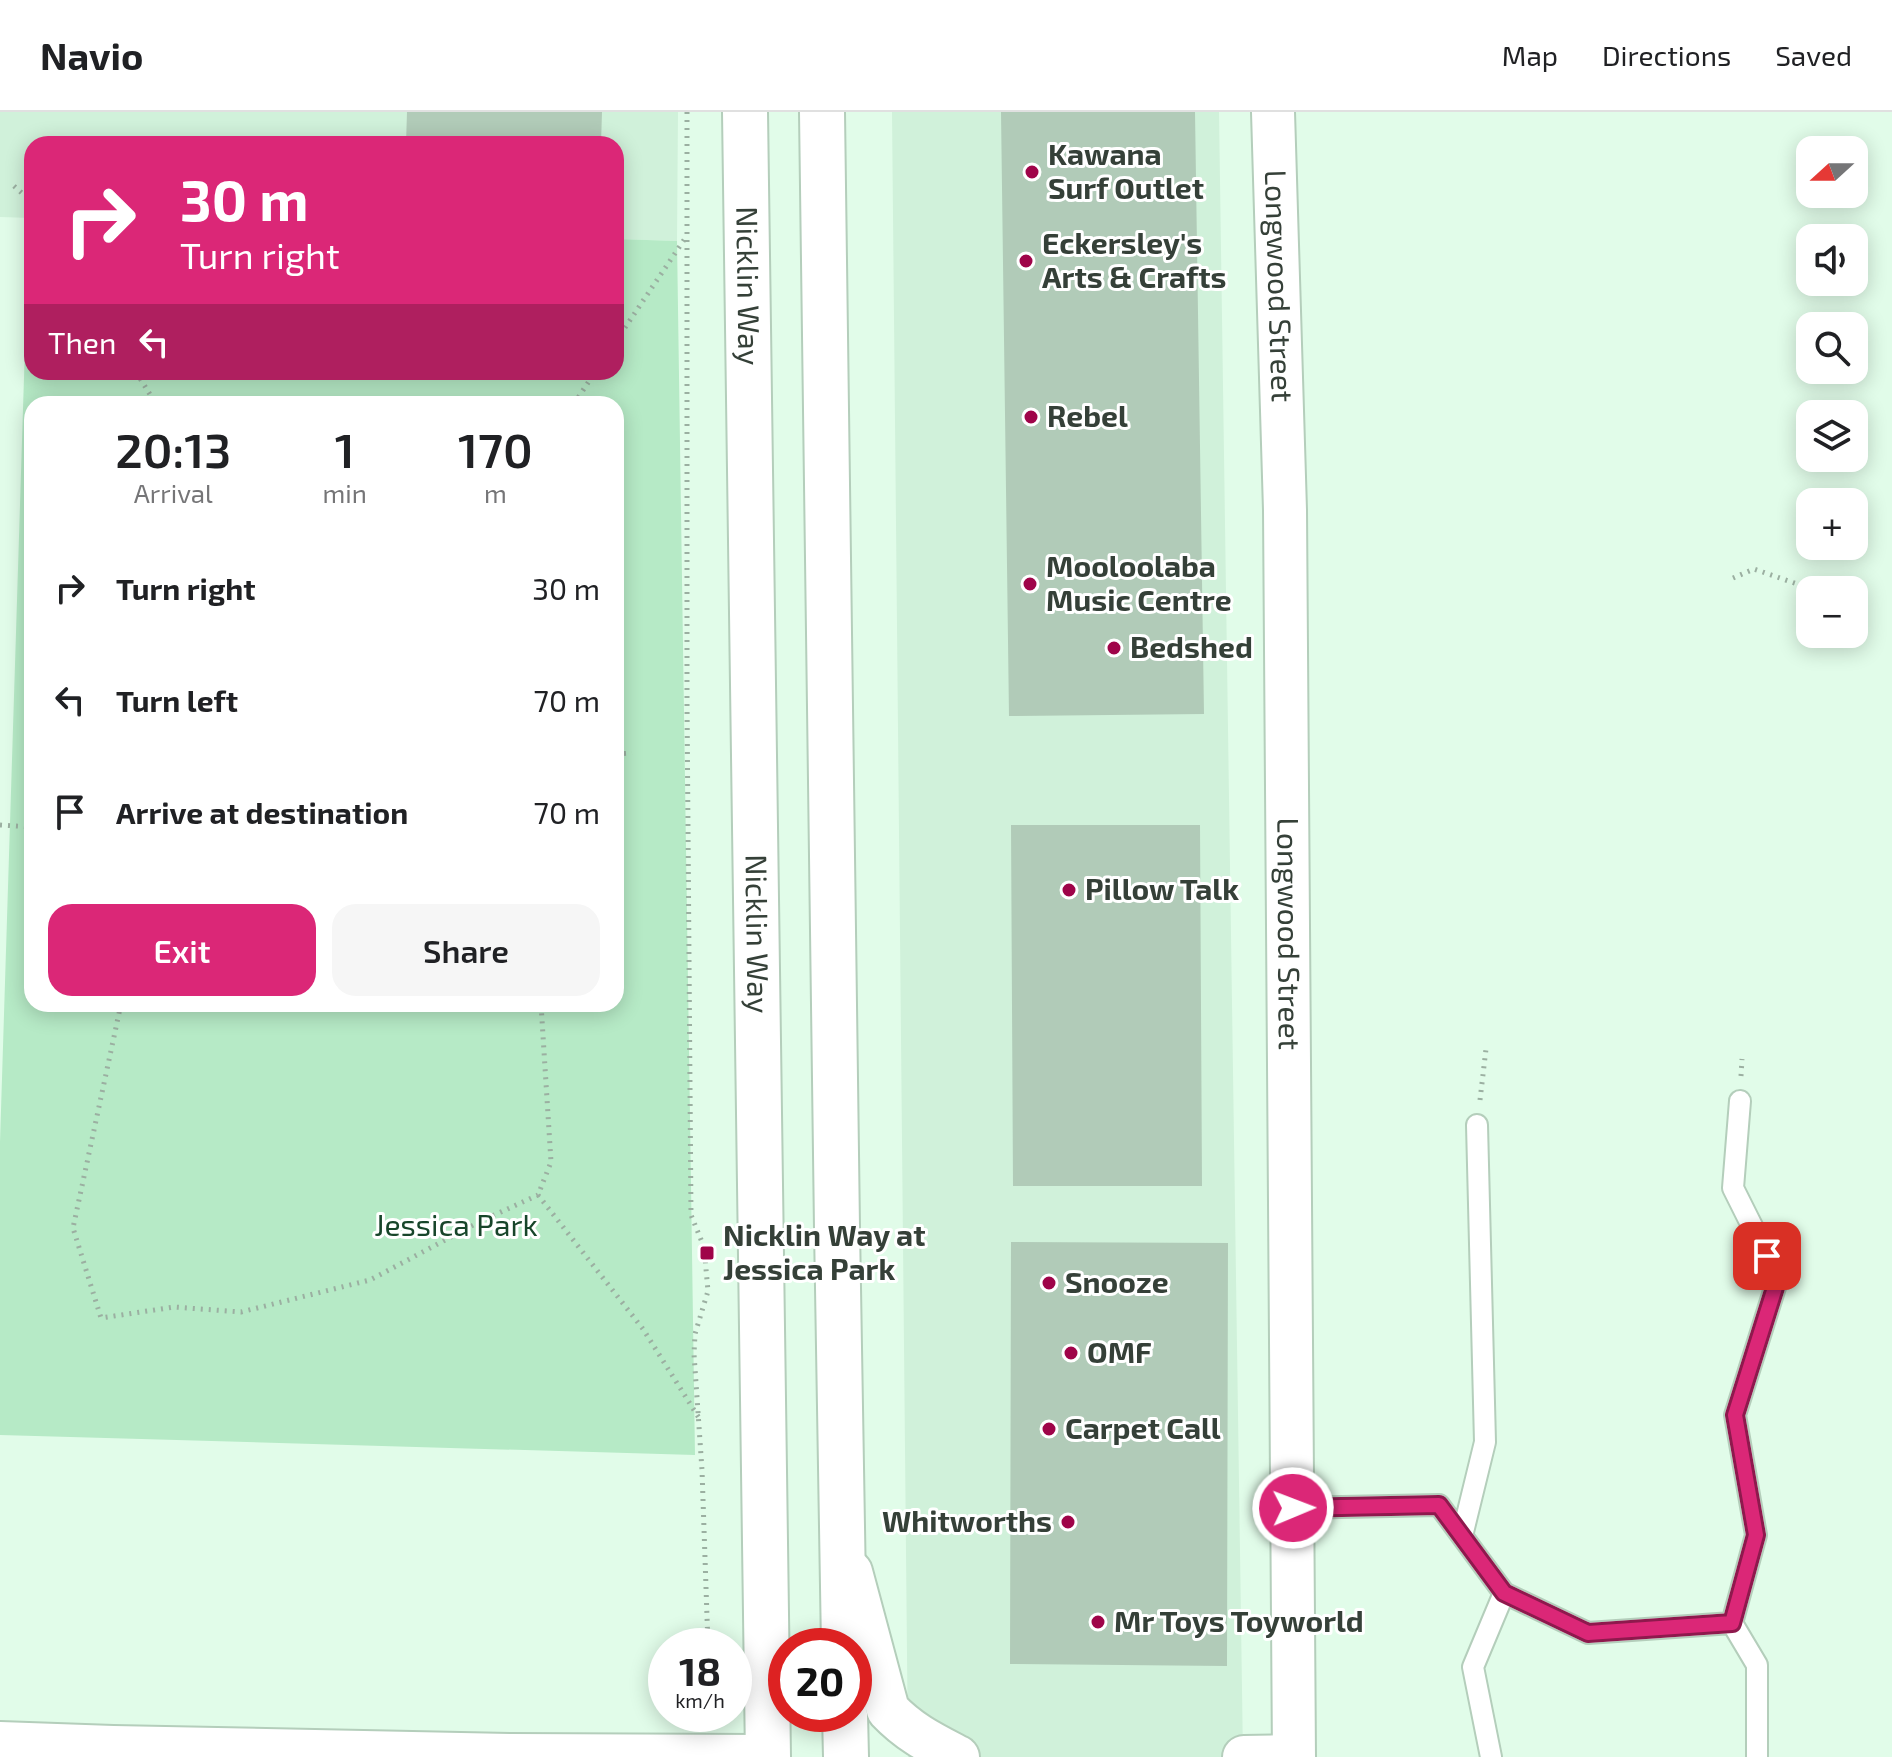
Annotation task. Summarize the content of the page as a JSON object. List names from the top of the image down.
{
  "streets": {
    "highway": ["Nicklin Way"],
    "street": ["Longwood Street"]
  },
  "parks": ["Jessica Park"],
  "places": {
    "other": [
      "Kawana Surf Outlet",
      "Eckersley's Arts & Crafts",
      "Rebel",
      "Mooloolaba Music Centre",
      "Bedshed",
      "Pillow Talk",
      "Snooze",
      "OMF",
      "Carpet Call",
      "Whitworths",
      "Mr Toys Toyworld"
    ],
    "transit": ["Nicklin Way at Jessica Park"]
  },
  "north": "left",
  "page": {
    "header": "Navio",
    "nav": ["Map", "Directions", "Saved"],
    "map_buttons": ["+", "−"],
    "turn": ["30 m", "Turn right"],
    "then": "Then",
    "eta": [
      "20:13",
      "Arrival",
      "1",
      "min",
      "170",
      "m"
    ],
    "list": [
      {
        "name": "Turn right",
        "value": "30 m"
      },
      {
        "name": "Turn left",
        "value": "70 m"
      },
      {
        "name": "Arrive at destination",
        "value": "70 m"
      }
    ],
    "buttons": ["Exit", "Share"],
    "speed": "18 km/h",
    "limit": "20"
  }
}
